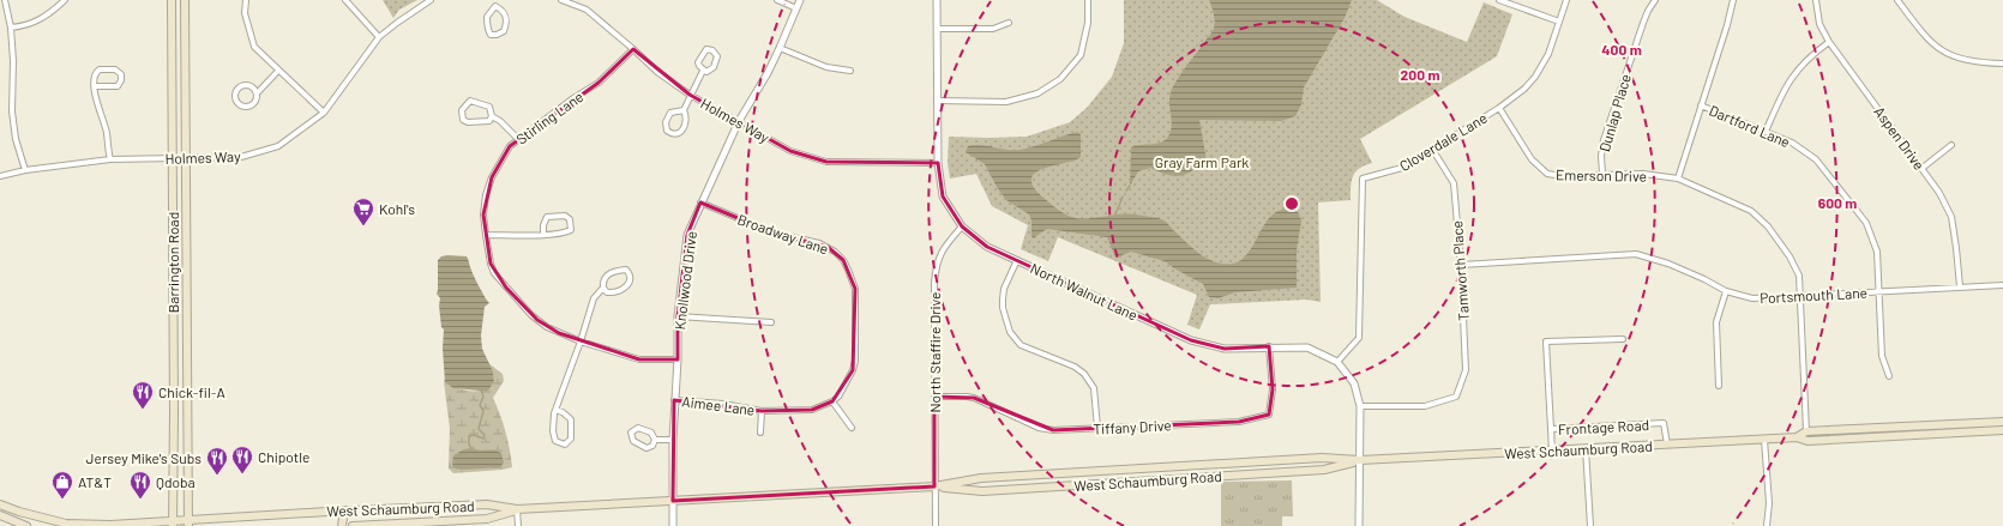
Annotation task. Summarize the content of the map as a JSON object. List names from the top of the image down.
{
  "streets": {
    "main road": ["Barrington Road", "West Schaumburg Road"],
    "street": [
      "Dunlap Place",
      "Stirling Lane",
      "Holmes Way",
      "Dartford Lane",
      "Aspen Drive",
      "Cloverdale Lane",
      "Emerson Drive",
      "Broadway Lane",
      "Tamworth Place",
      "Knollwood Drive",
      "North Walnut Lane",
      "Portsmouth Lane",
      "North Staffire Drive",
      "Aimee Lane",
      "Tiffany Drive",
      "Frontage Road"
    ]
  },
  "crossings": [
    ["Dunlap Place", "Emerson Drive"],
    ["Stirling Lane", "Holmes Way"],
    ["Stirling Lane", "Knollwood Drive"],
    ["Holmes Way", "Barrington Road"],
    ["Holmes Way", "Knollwood Drive"],
    ["Holmes Way", "North Walnut Lane"],
    ["Dartford Lane", "Portsmouth Lane"],
    ["Aspen Drive", "Portsmouth Lane"],
    ["Cloverdale Lane", "Emerson Drive"],
    ["Cloverdale Lane", "Tamworth Place"],
    ["Cloverdale Lane", "North Walnut Lane"],
    ["Emerson Drive", "Portsmouth Lane"],
    ["Emerson Drive", "West Schaumburg Road"],
    ["Broadway Lane", "Knollwood Drive"],
    ["Barrington Road", "West Schaumburg Road"],
    ["Tamworth Place", "North Walnut Lane"],
    ["Tamworth Place", "Portsmouth Lane"],
    ["Knollwood Drive", "Aimee Lane"],
    ["Knollwood Drive", "West Schaumburg Road"],
    ["North Walnut Lane", "North Staffire Drive"],
    ["North Walnut Lane", "Tiffany Drive"],
    ["North Walnut Lane", "West Schaumburg Road"],
    ["North Staffire Drive", "Tiffany Drive"],
    ["North Staffire Drive", "West Schaumburg Road"],
    ["Frontage Road", "West Schaumburg Road"]
  ],
  "parks": ["Gray Farm Park"],
  "places": {
    "supermarket": ["Kohl's"],
    "restaurant": [
      "Chick-fil-A",
      "Chipotle",
      "Jersey Mike's Subs",
      "Qdoba"
    ],
    "shop": ["AT&T"]
  },
  "rings": ["400 m", "200 m", "600 m"]
}
